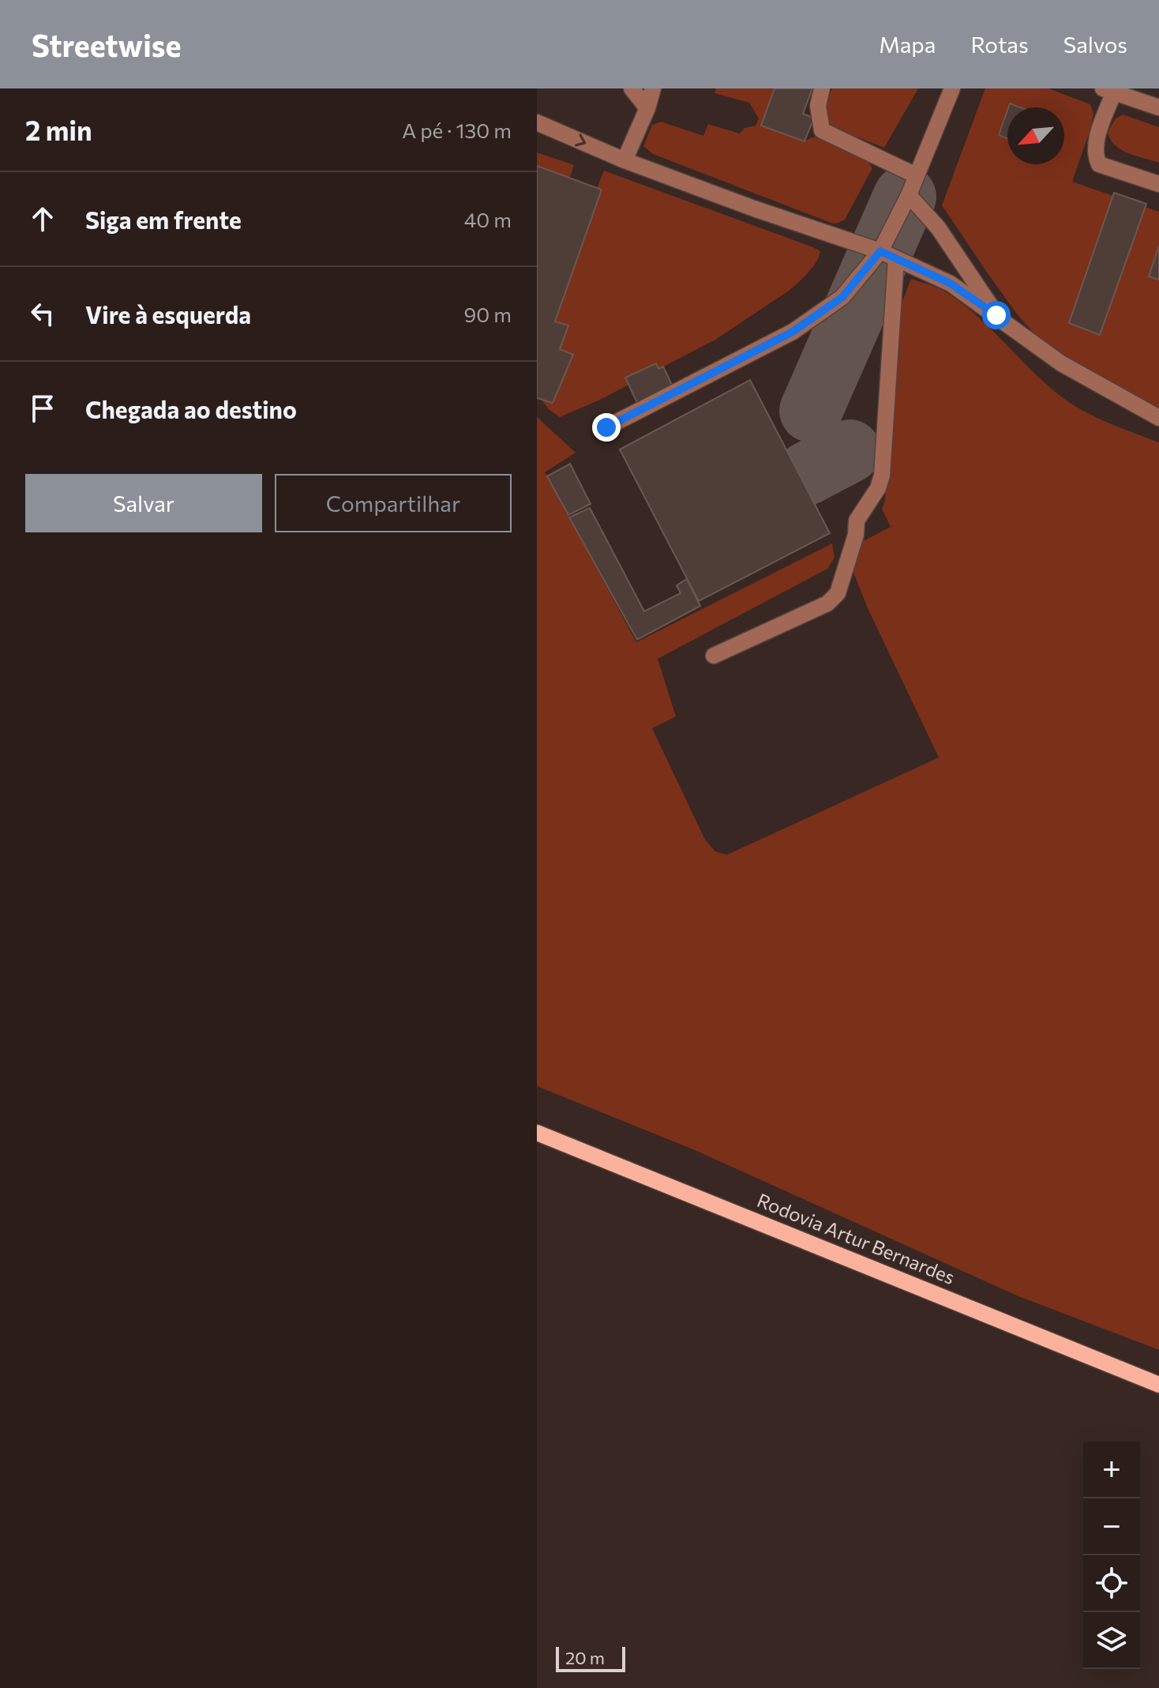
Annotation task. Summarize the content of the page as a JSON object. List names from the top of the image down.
{
  "streets": {
    "main road": ["Rodovia Artur Bernardes"]
  },
  "scale_bar": "20 m",
  "north": "bottom left",
  "page": {
    "header": "Streetwise",
    "nav": ["Mapa", "Rotas", "Salvos"],
    "heading": ["2 min", "A pé · 130 m"],
    "list": [
      ["Siga em frente", "40 m"],
      ["Vire à esquerda", "90 m"],
      "Chegada ao destino"
    ],
    "buttons": ["Salvar", "Compartilhar"],
    "map_buttons": ["+", "−"],
    "scale": "20 m"
  }
}
